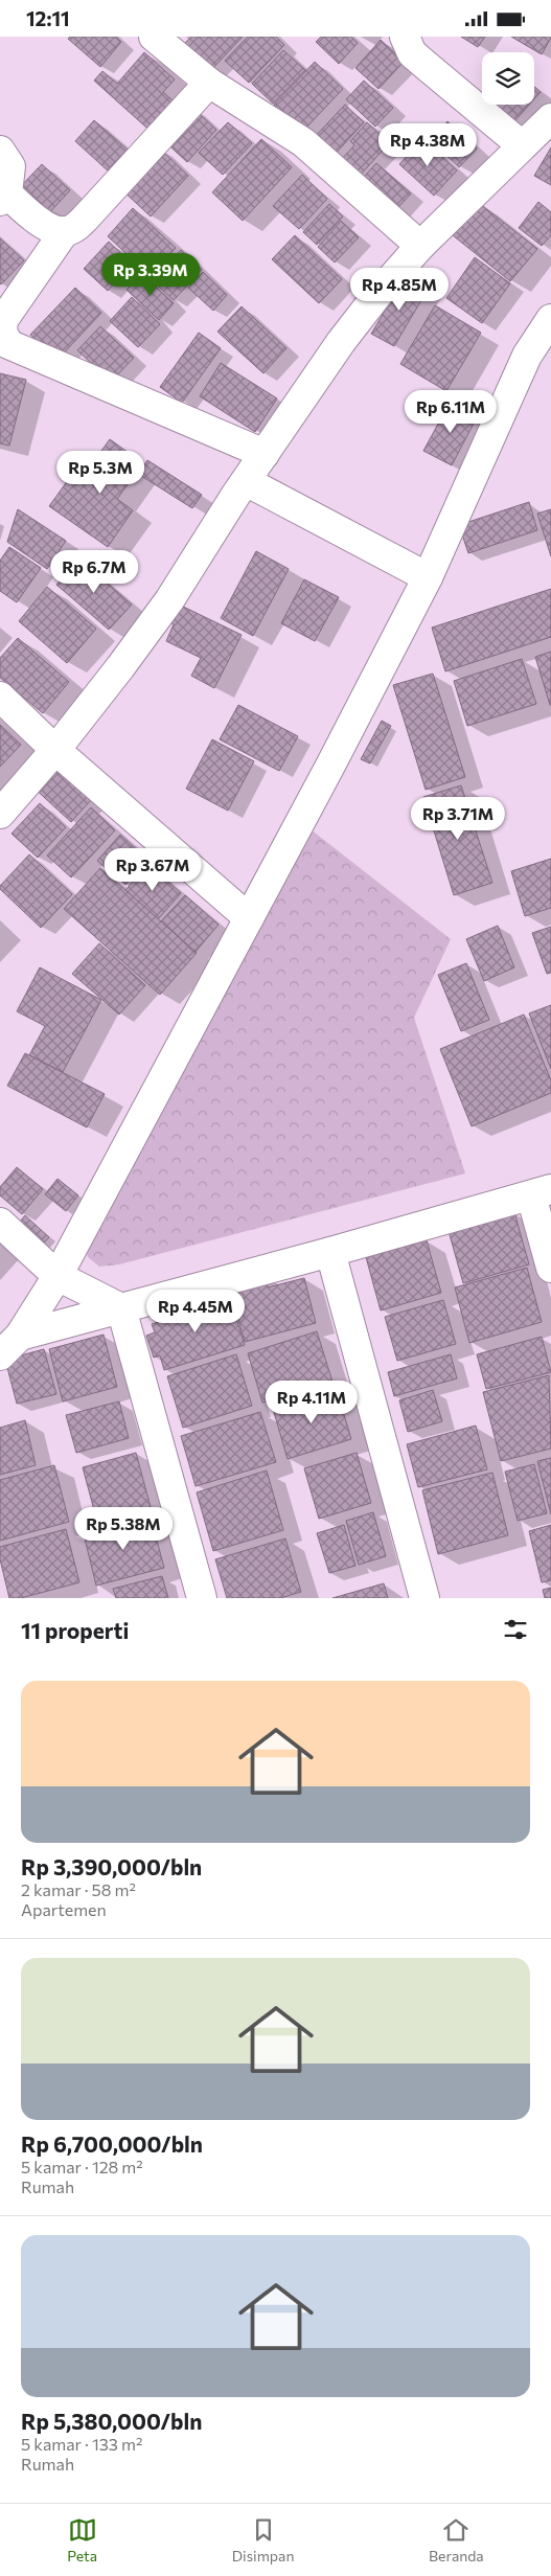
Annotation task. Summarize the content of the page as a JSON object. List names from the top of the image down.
{
  "page": {
    "status": "12:11",
    "price": [
      "Rp 4.38M",
      "Rp 3.39M",
      "Rp 4.85M",
      "Rp 6.11M",
      "Rp 5.3M",
      "Rp 6.7M",
      "Rp 3.71M",
      "Rp 3.67M",
      "Rp 4.45M",
      "Rp 4.11M",
      "Rp 5.38M"
    ],
    "heading": "11 properti",
    "list": [
      {
        "name": "Rp 3,390,000/bln",
        "note": "2 kamar · 58 m² · Apartemen"
      },
      {
        "name": "Rp 6,700,000/bln",
        "note": "5 kamar · 128 m² · Rumah"
      },
      {
        "name": "Rp 5,380,000/bln",
        "note": "5 kamar · 133 m² · Rumah"
      }
    ],
    "tabs": ["Peta", "Disimpan", "Beranda"]
  }
}
